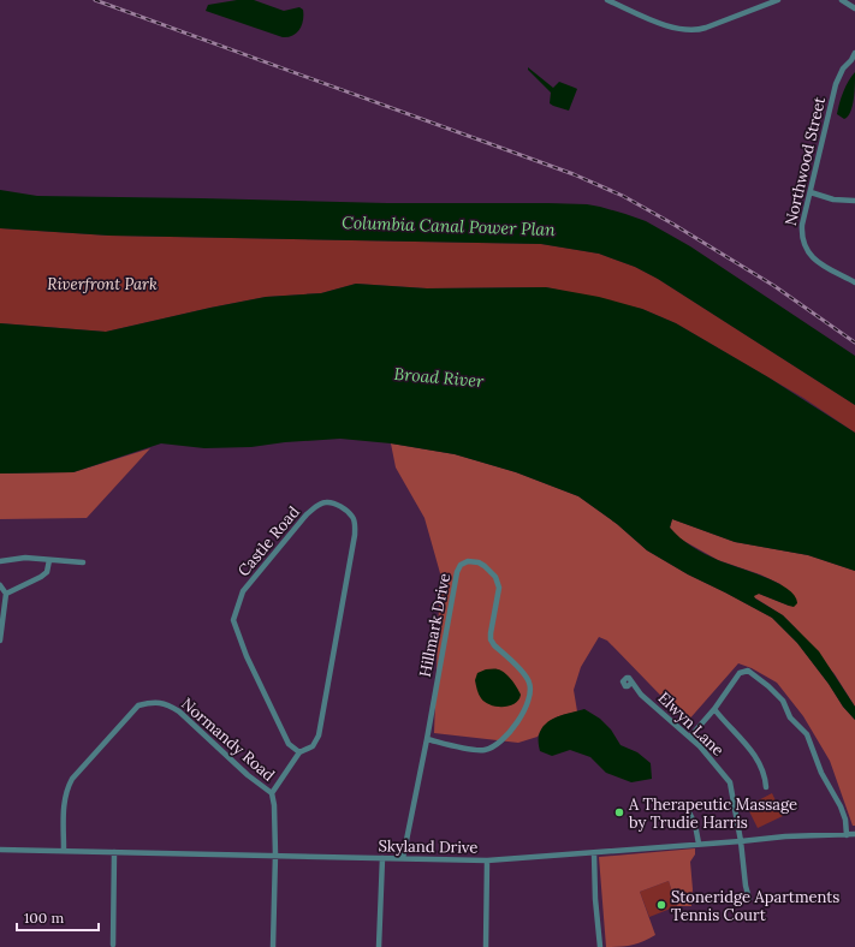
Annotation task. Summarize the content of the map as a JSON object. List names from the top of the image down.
{
  "streets": {
    "street": [
      "Northwood Street",
      "Castle Road",
      "Hillmark Drive",
      "Elwyn Lane",
      "Normandy Road",
      "Skyland Drive"
    ]
  },
  "crossings": [
    ["Castle Road", "Normandy Road"],
    ["Hillmark Drive", "Skyland Drive"],
    ["Elwyn Lane", "Skyland Drive"],
    ["Normandy Road", "Skyland Drive"]
  ],
  "water": ["Columbia Canal Power Plan", "Broad River"],
  "parks": ["Riverfront Park"],
  "places": ["A Therapeutic Massage by Trudie Harris", "Stoneridge Apartments Tennis Court"],
  "scale_bar": "100 m"
}
